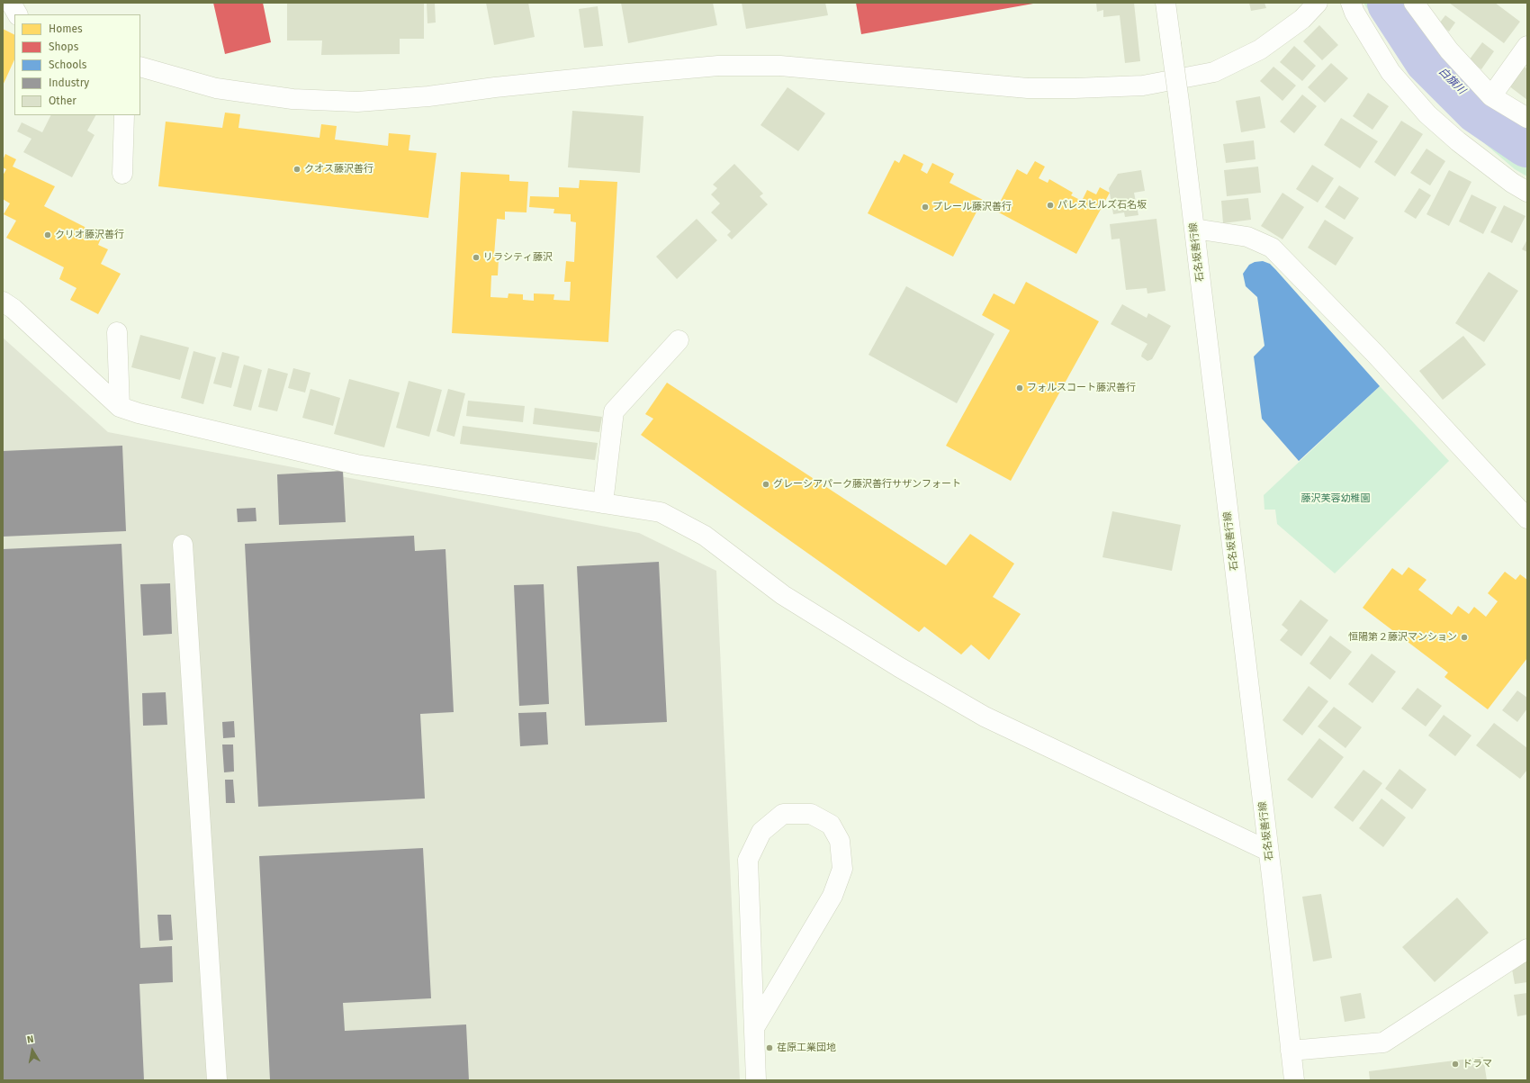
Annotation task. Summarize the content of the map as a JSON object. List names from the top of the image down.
{
  "streets": {
    "street": ["石名坂善行線"]
  },
  "water": ["白旗川"],
  "parks": ["藤沢芙蓉幼稚園"],
  "places": [
    "クオス藤沢善行",
    "パレスヒルズ石名坂",
    "プレール藤沢善行",
    "クリオ藤沢善行",
    "リラシティ藤沢",
    "フォルスコート藤沢善行",
    "グレーシアパーク藤沢善行サザンフォート",
    "恒陽第２藤沢マンション",
    "荏原工業団地",
    "ドラマ"
  ],
  "legend": [
    "Homes",
    "Shops",
    "Schools",
    "Industry",
    "Other"
  ],
  "north": "top"
}
